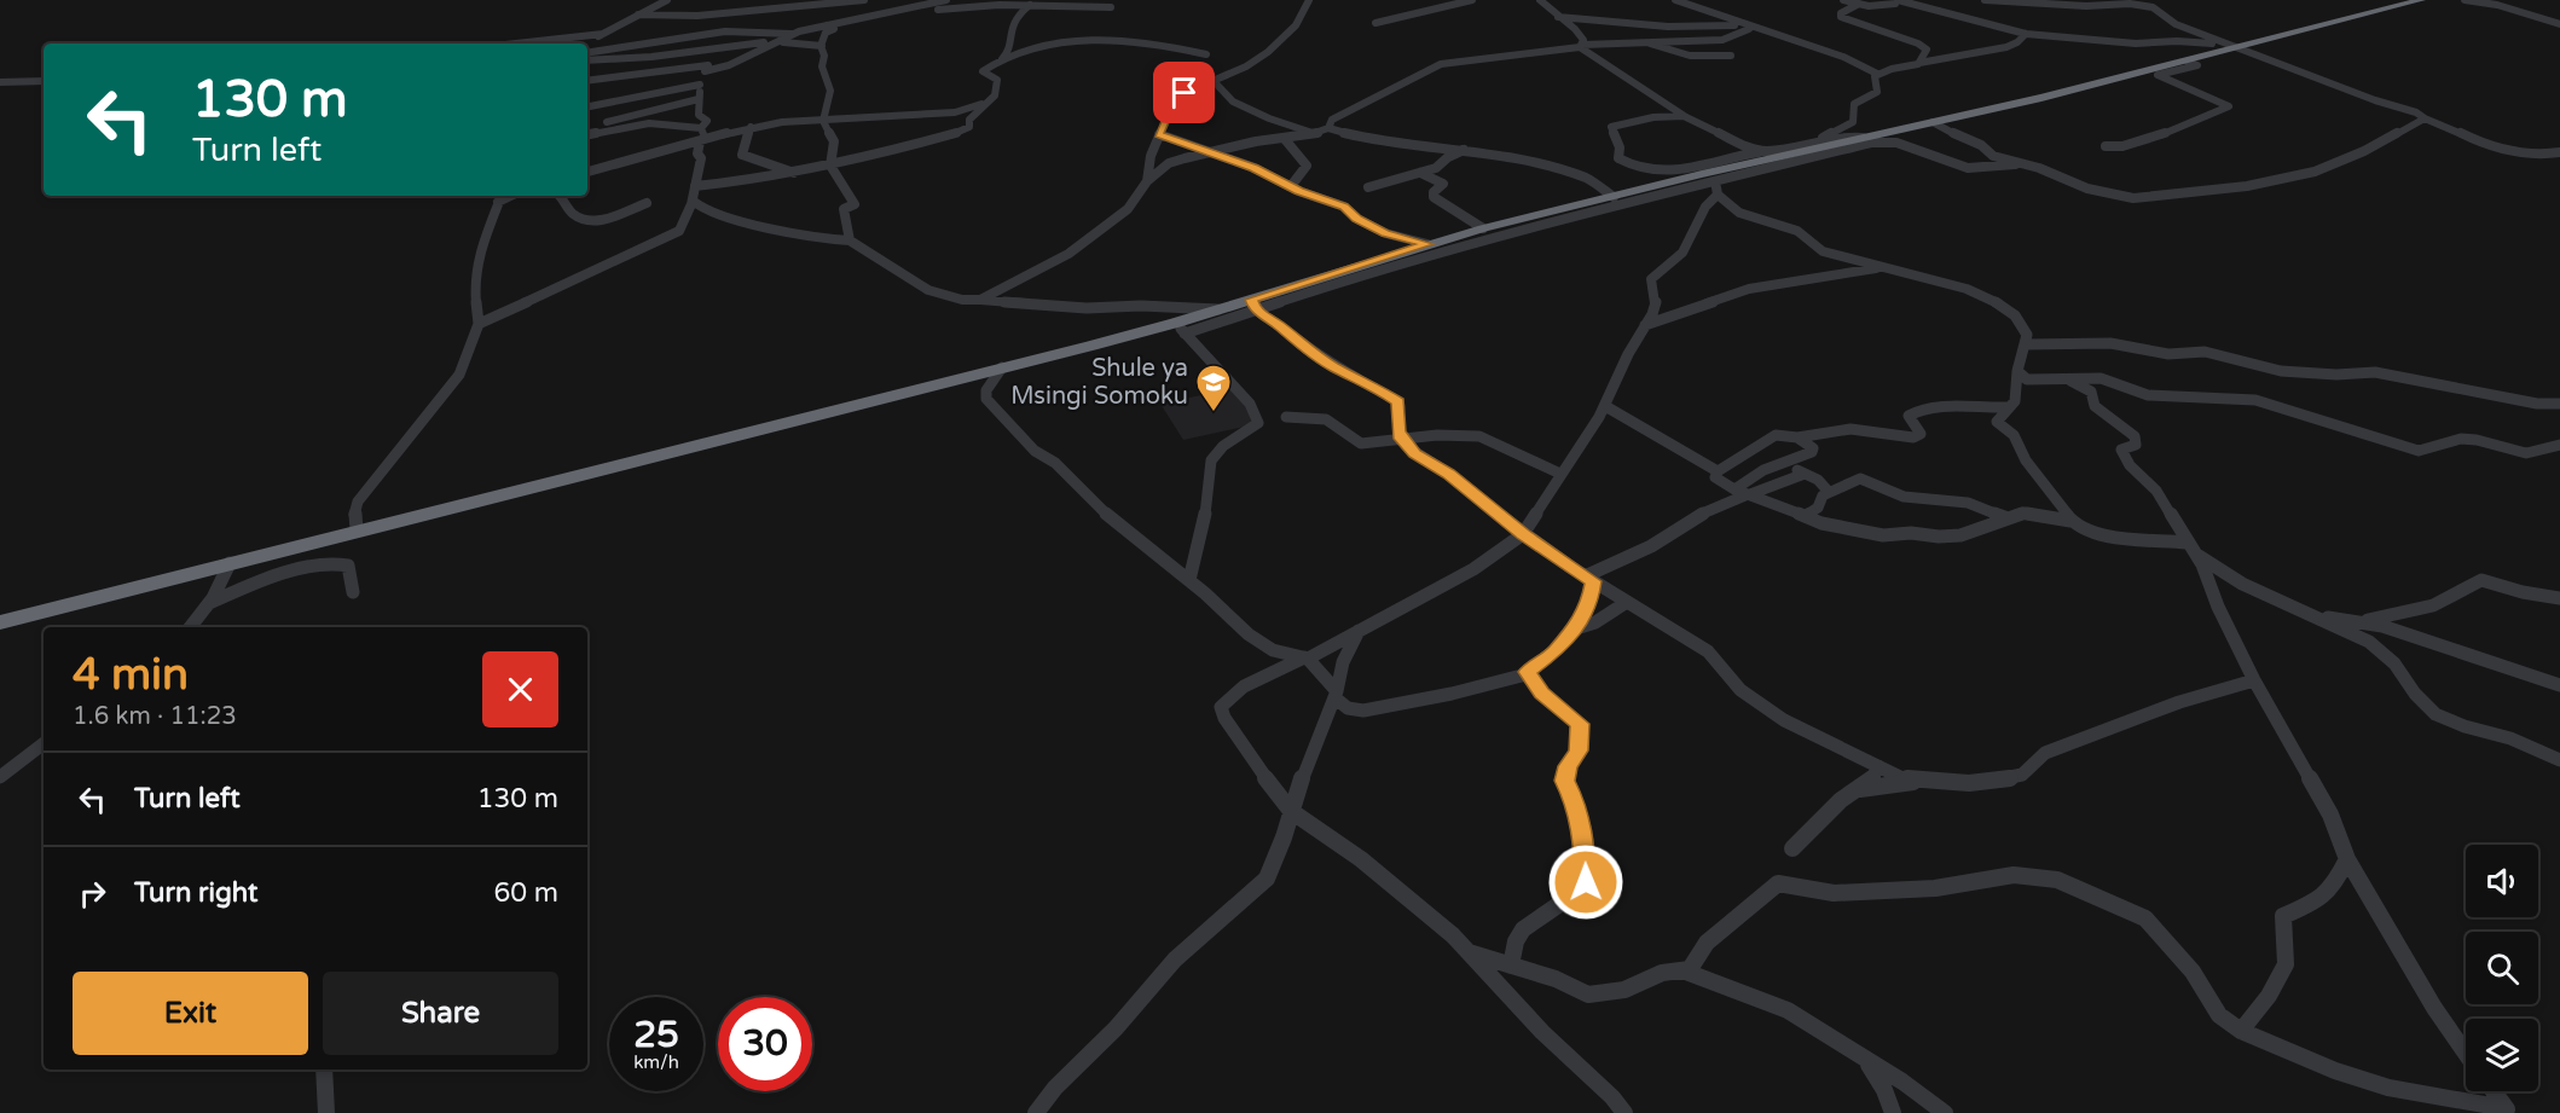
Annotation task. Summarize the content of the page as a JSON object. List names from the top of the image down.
{
  "places": {
    "school or university": ["Shule ya Msingi Somoku"]
  },
  "page": {
    "turn": ["130 m", "Turn left"],
    "heading": ["4 min", "1.6 km · 11:23"],
    "list": [
      {
        "name": "Turn left",
        "value": "130 m"
      },
      {
        "name": "Turn right",
        "value": "60 m"
      }
    ],
    "buttons": ["Exit", "Share"],
    "speed": "25 km/h",
    "limit": "30"
  }
}
